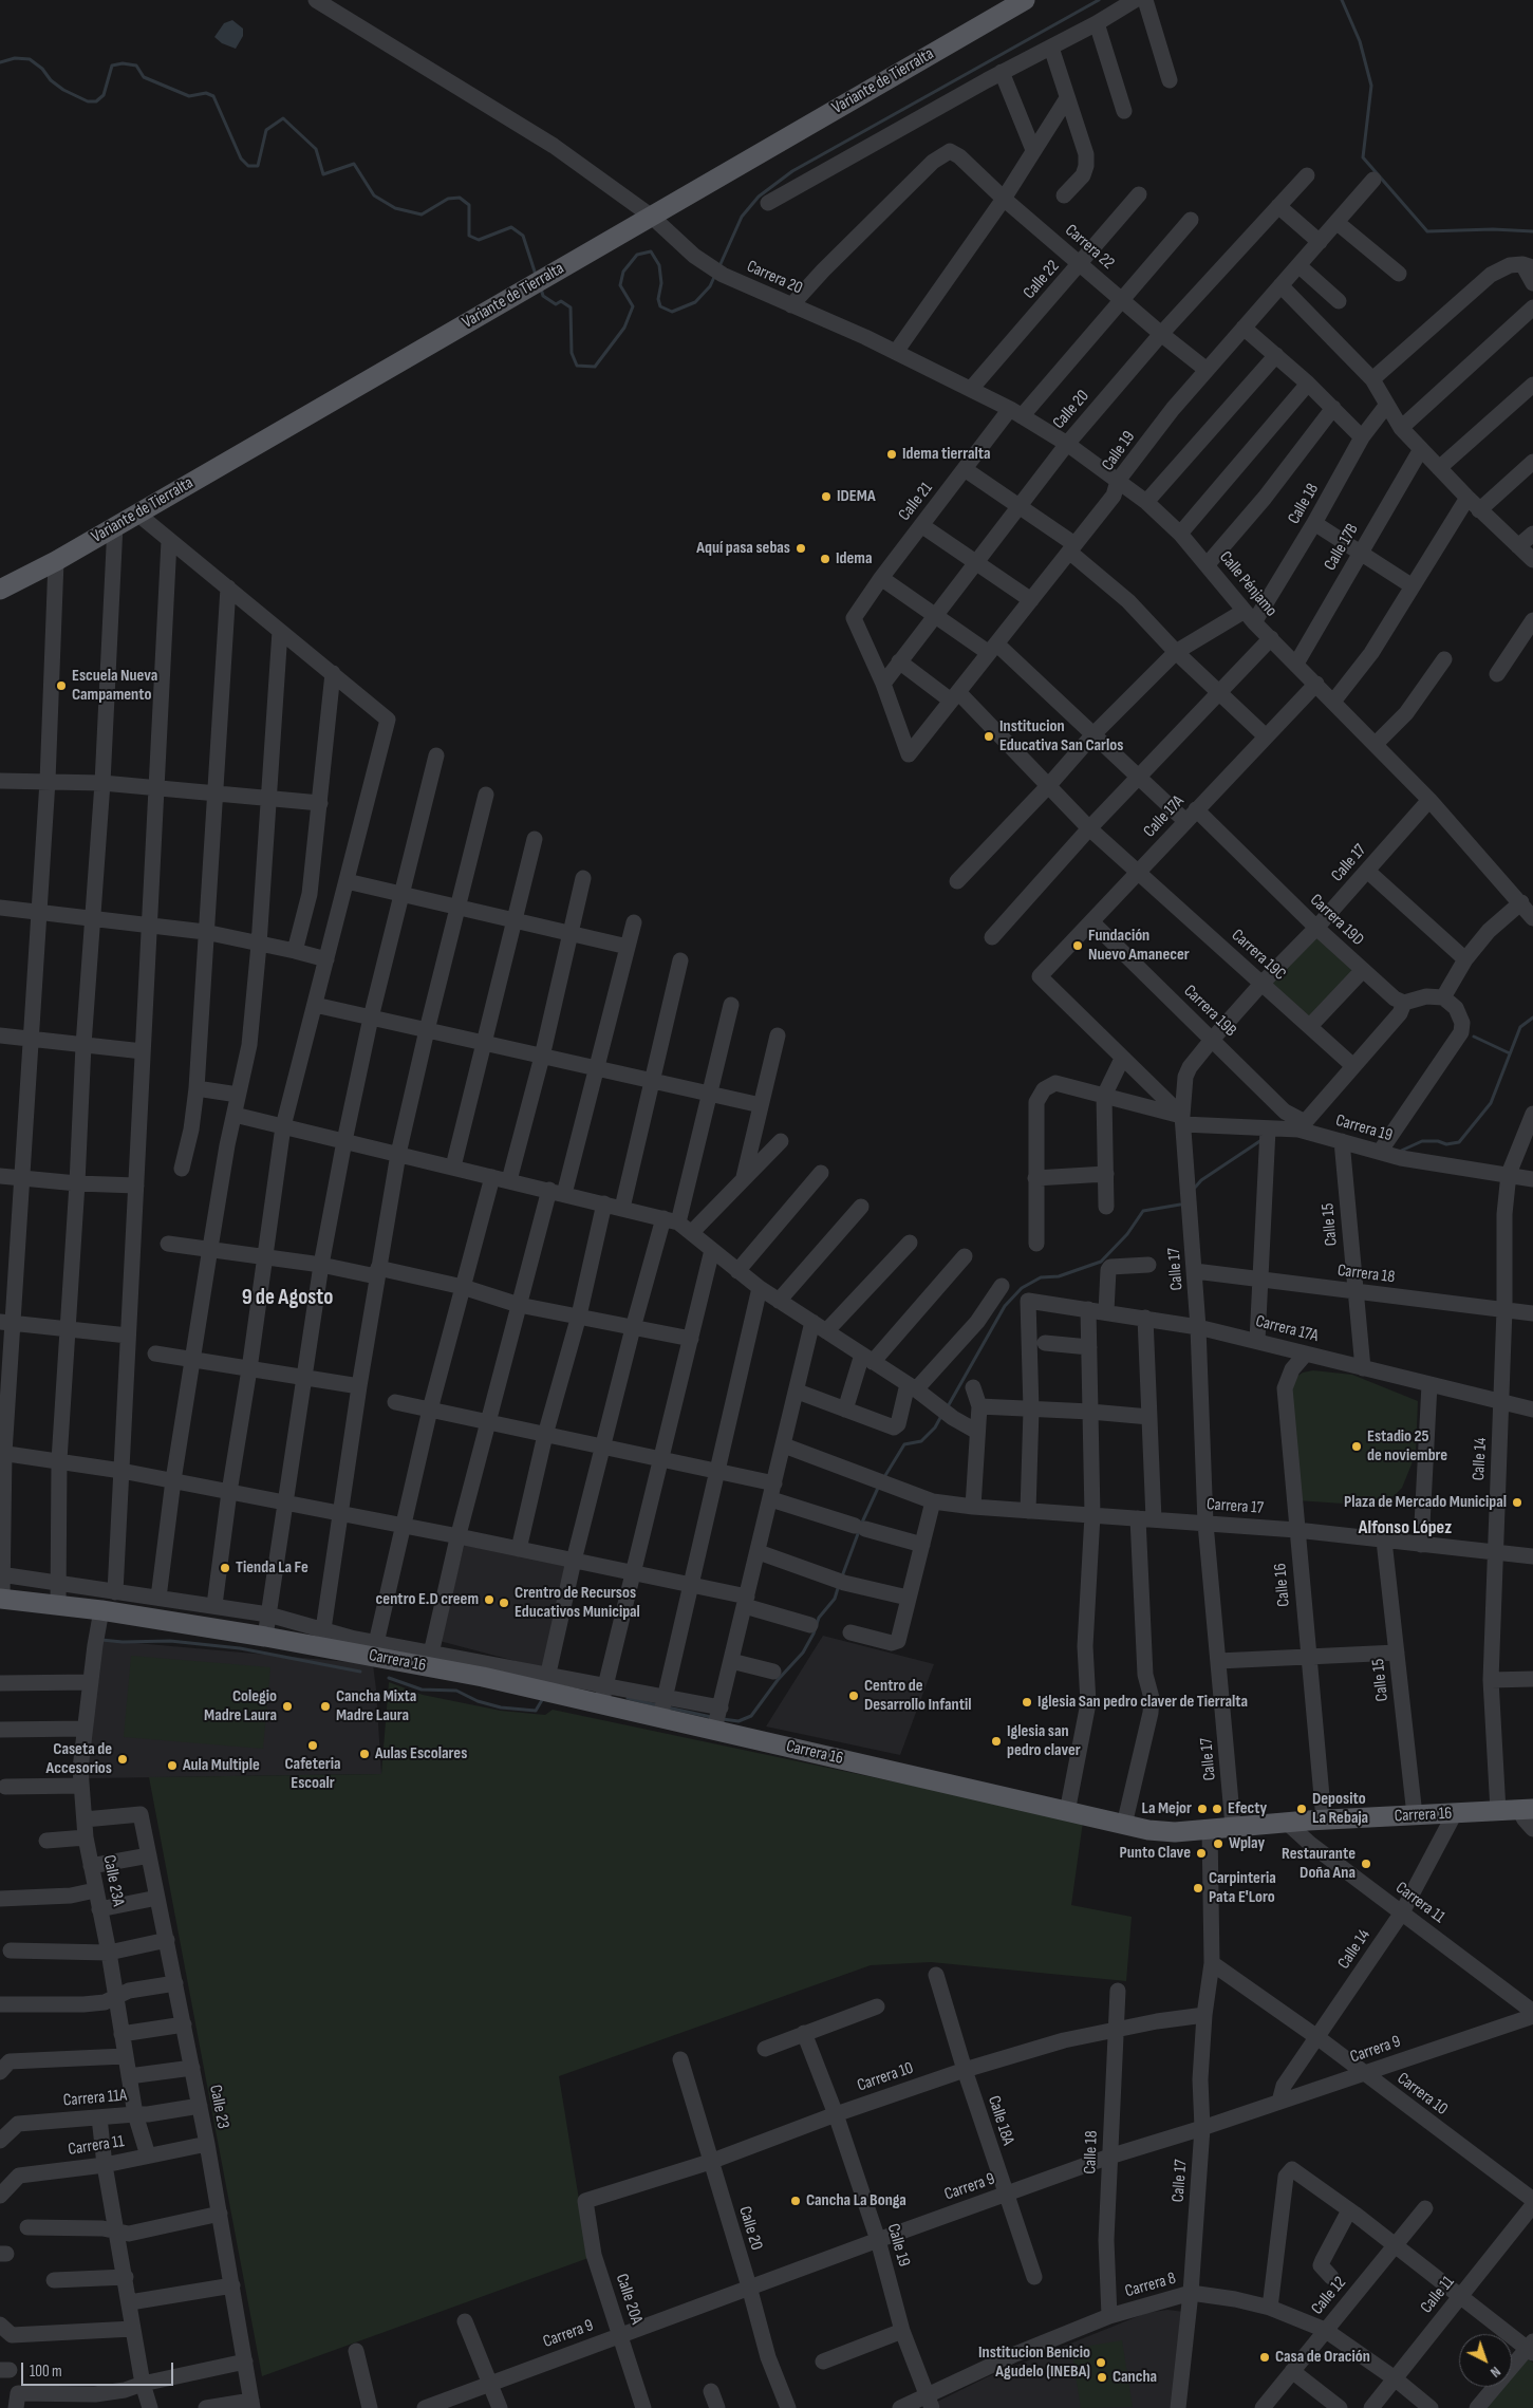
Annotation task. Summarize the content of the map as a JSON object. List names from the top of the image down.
{
  "streets": {
    "main road": ["Variante de Tierralta", "Carrera 16"],
    "street": [
      "Carrera 22",
      "Carrera 20",
      "Calle 22",
      "Calle 20",
      "Calle 19",
      "Calle 21",
      "Calle 18",
      "Calle 17B",
      "Calle Pénjamo",
      "Calle 17A",
      "Calle 17",
      "Carrera 19D",
      "Carrera 19C",
      "Carrera 19B",
      "Carrera 19",
      "Calle 15",
      "Carrera 18",
      "Carrera 17A",
      "Calle 14",
      "Carrera 17",
      "Calle 16",
      "Calle 23A",
      "Carrera 11",
      "Carrera 9",
      "Carrera 10",
      "Carrera 11A",
      "Calle 23",
      "Calle 18A",
      "Carrera 8",
      "Calle 11",
      "Calle 12",
      "Calle 20A"
    ]
  },
  "crossings": [
    ["Variante de Tierralta", "Carrera 20"],
    ["Carrera 22", "Carrera 20"],
    ["Carrera 22", "Calle 22"],
    ["Carrera 22", "Calle 20"],
    ["Carrera 22", "Calle 19"],
    ["Carrera 22", "Calle 21"],
    ["Carrera 20", "Calle Pénjamo"],
    ["Calle 22", "Calle Pénjamo"],
    ["Calle 20", "Calle 19"],
    ["Calle 20", "Calle 21"],
    ["Calle 20", "Calle Pénjamo"],
    ["Calle 20", "Carrera 9"],
    ["Calle 20", "Carrera 10"],
    ["Calle 19", "Calle 21"],
    ["Calle 19", "Calle Pénjamo"],
    ["Calle 19", "Carrera 19D"],
    ["Calle 19", "Carrera 19C"],
    ["Calle 19", "Carrera 9"],
    ["Calle 19", "Carrera 10"],
    ["Calle 19", "Carrera 8"],
    ["Calle 21", "Calle Pénjamo"],
    ["Calle 18", "Calle Pénjamo"],
    ["Calle 18", "Carrera 9"],
    ["Calle 18", "Carrera 10"],
    ["Calle 18", "Carrera 8"],
    ["Calle 17B", "Calle Pénjamo"],
    ["Calle Pénjamo", "Calle 17A"],
    ["Calle Pénjamo", "Calle 17"],
    ["Calle 17A", "Carrera 19D"],
    ["Calle 17A", "Carrera 19C"],
    ["Calle 17A", "Carrera 19B"],
    ["Calle 17", "Carrera 19D"],
    ["Calle 17", "Carrera 19C"],
    ["Calle 17", "Carrera 19B"],
    ["Calle 17", "Carrera 19"],
    ["Calle 17", "Carrera 18"],
    ["Calle 17", "Carrera 17A"],
    ["Calle 17", "Carrera 17"],
    ["Calle 17", "Carrera 16"],
    ["Calle 17", "Carrera 9"],
    ["Calle 17", "Carrera 10"],
    ["Calle 17", "Carrera 8"],
    ["Carrera 19B", "Carrera 19"],
    ["Carrera 19", "Calle 15"],
    ["Carrera 19", "Calle 14"],
    ["Calle 15", "Carrera 18"],
    ["Calle 15", "Carrera 17A"],
    ["Calle 15", "Carrera 17"],
    ["Calle 15", "Carrera 16"],
    ["Carrera 18", "Calle 14"],
    ["Carrera 17A", "Calle 14"],
    ["Carrera 17A", "Calle 16"],
    ["Calle 14", "Carrera 17"],
    ["Calle 14", "Carrera 16"],
    ["Calle 14", "Carrera 11"],
    ["Calle 14", "Carrera 9"],
    ["Calle 14", "Carrera 10"],
    ["Carrera 17", "Calle 16"],
    ["Calle 16", "Carrera 16"],
    ["Carrera 16", "Calle 23A"],
    ["Carrera 16", "Carrera 11"],
    ["Calle 23A", "Carrera 11"],
    ["Calle 23A", "Carrera 11A"],
    ["Calle 23A", "Calle 23"],
    ["Carrera 11", "Calle 23"],
    ["Carrera 9", "Carrera 10"],
    ["Carrera 9", "Calle 18A"],
    ["Carrera 9", "Calle 20A"],
    ["Carrera 10", "Calle 18A"],
    ["Carrera 10", "Calle 20A"],
    ["Carrera 11A", "Calle 23"],
    ["Carrera 8", "Calle 11"],
    ["Carrera 8", "Calle 12"]
  ],
  "districts": ["9 de Agosto", "Alfonso López"],
  "places": [
    "Idema tierralta",
    "IDEMA",
    "Aquí pasa sebas",
    "Idema",
    "Escuela Nueva Campamento",
    "Institucion Educativa San Carlos",
    "Fundación Nuevo Amanecer",
    "Estadio 25 de noviembre",
    "Plaza de Mercado Municipal",
    "Tienda La Fe",
    "centro E.D creem",
    "Crentro de Recursos Educativos Municipal",
    "Centro de Desarrollo Infantil",
    "Iglesia San pedro claver de Tierralta",
    "Colegio Madre Laura",
    "Cancha Mixta Madre Laura",
    "Iglesia san pedro claver",
    "Cafeteria Escoalr",
    "Aulas Escolares",
    "Caseta de Accesorios",
    "Aula Multiple",
    "La Mejor",
    "Efecty",
    "Deposito La Rebaja",
    "Wplay",
    "Punto Clave",
    "Restaurante Doña Ana",
    "Carpinteria Pata E'Loro",
    "Cancha La Bonga",
    "Casa de Oración",
    "Institucion Benicio Agudelo (INEBA)",
    "Cancha"
  ],
  "scale_bar": "100 m",
  "north": "bottom right"
}
